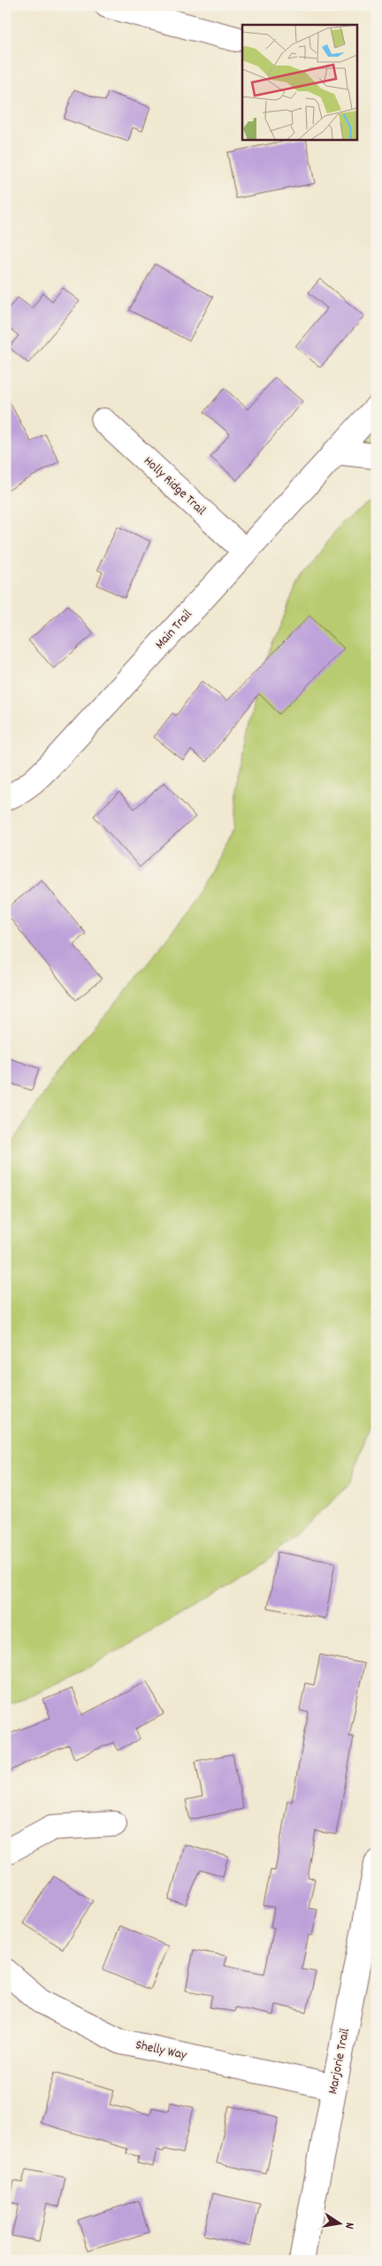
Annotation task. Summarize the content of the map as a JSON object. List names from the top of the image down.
{
  "streets": {
    "street": [
      "Holly Ridge Trail",
      "Main Trail",
      "Shelly Way",
      "Marjorie Trail"
    ]
  },
  "crossings": [
    ["Holly Ridge Trail", "Main Trail"],
    ["Shelly Way", "Marjorie Trail"]
  ],
  "north": "right"
}
